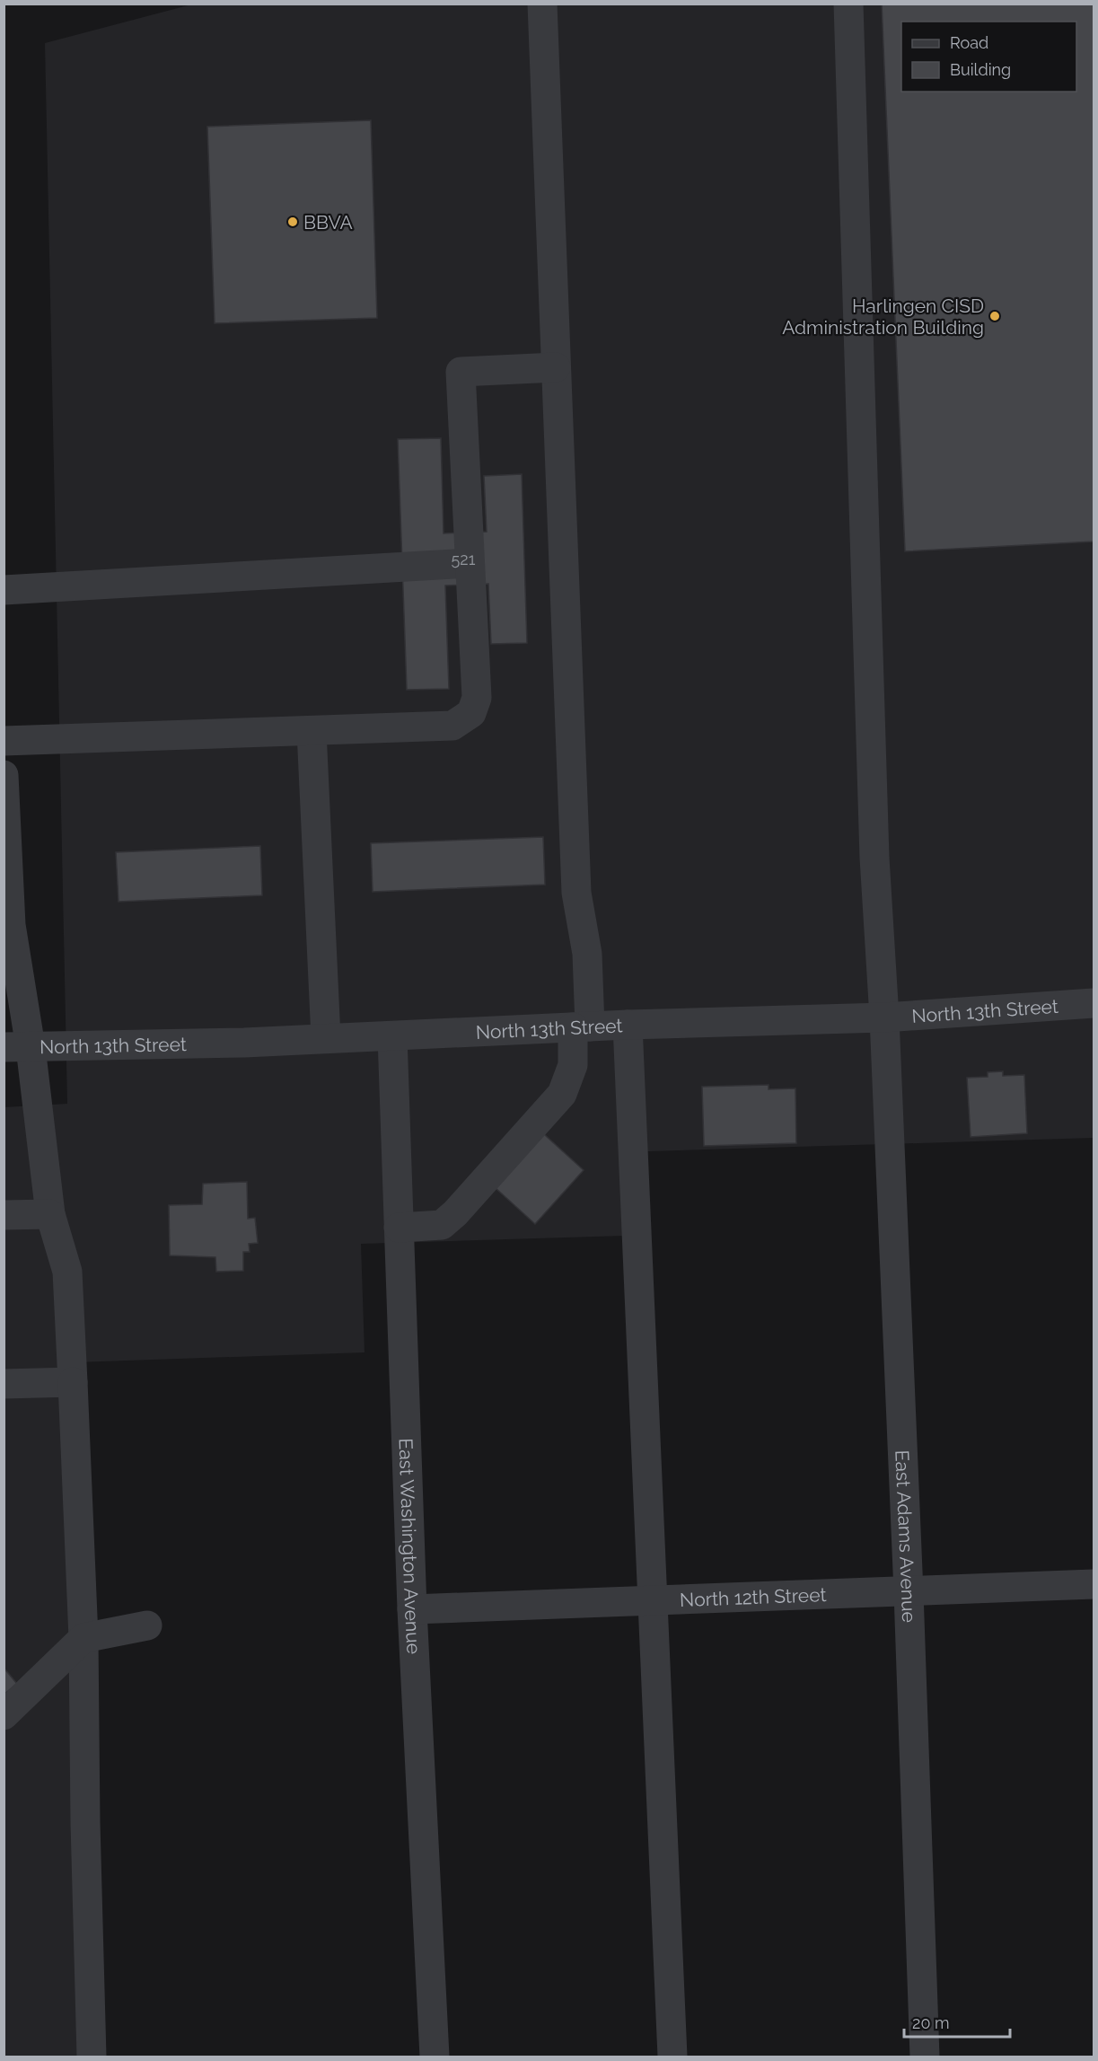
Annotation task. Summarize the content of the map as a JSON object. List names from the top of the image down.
{
  "streets": {
    "street": [
      "North 13th Street",
      "East Adams Avenue",
      "East Washington Avenue",
      "North 12th Street"
    ]
  },
  "crossings": [
    ["North 13th Street", "East Adams Avenue"],
    ["North 13th Street", "East Washington Avenue"],
    ["East Adams Avenue", "North 12th Street"],
    ["East Washington Avenue", "North 12th Street"]
  ],
  "places": ["BBVA", "Harlingen CISD Administration Building"],
  "house_numbers": ["521"],
  "legend": ["Road", "Building"],
  "scale_bar": "20 m"
}
